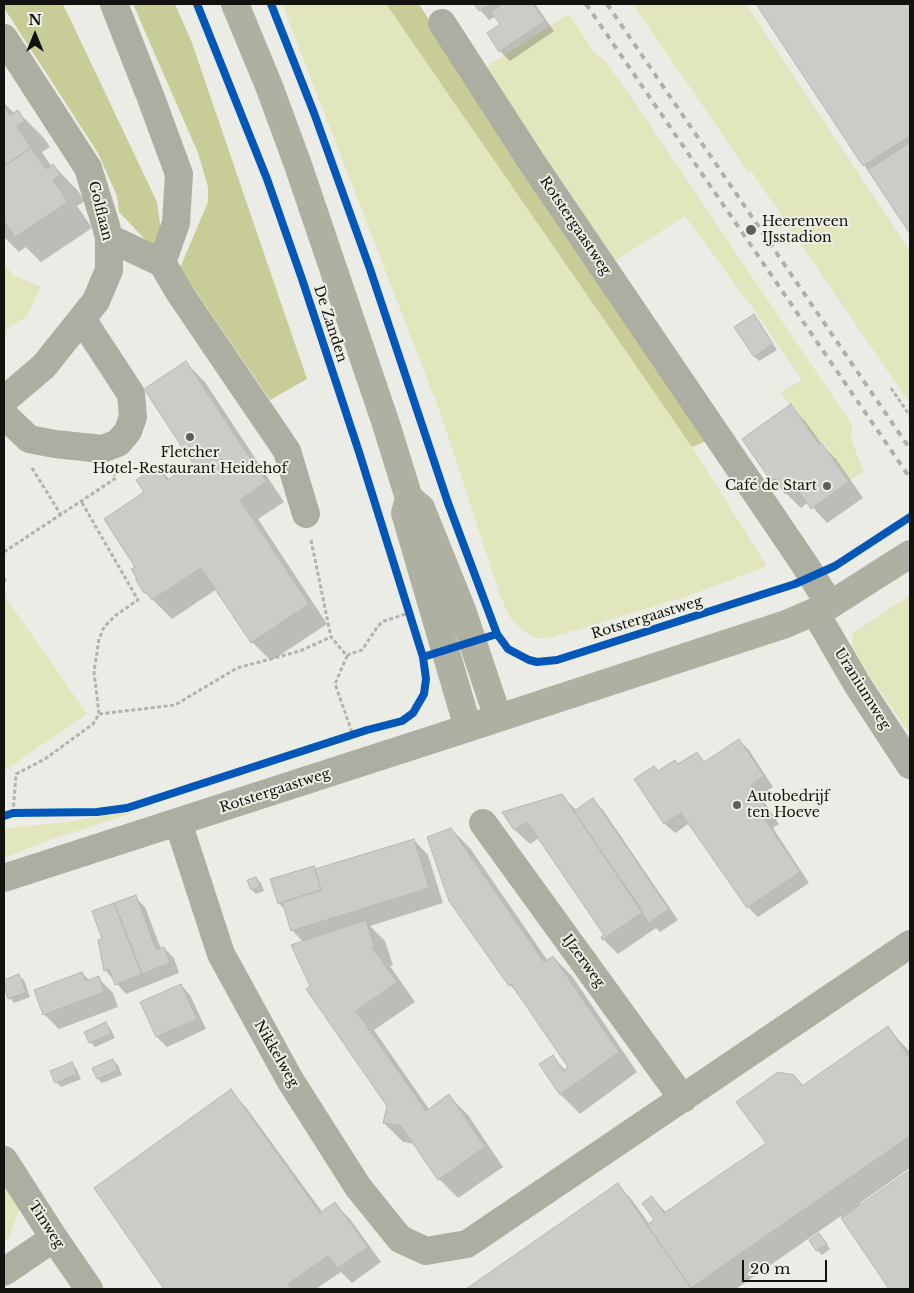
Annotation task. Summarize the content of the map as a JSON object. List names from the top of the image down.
{
  "streets": {
    "main road": ["Rotstergaastweg", "De Zanden"],
    "street": [
      "Golflaan",
      "Uraniumweg",
      "IJzerweg",
      "Nikkelweg",
      "Tinweg"
    ]
  },
  "crossings": [
    ["Rotstergaastweg", "De Zanden"],
    ["Rotstergaastweg", "Uraniumweg"],
    ["Rotstergaastweg", "Nikkelweg"],
    ["IJzerweg", "Nikkelweg"]
  ],
  "places": [
    "Heerenveen IJsstadion",
    "Fletcher Hotel-Restaurant Heidehof",
    "Café de Start",
    "Autobedrijf ten Hoeve"
  ],
  "scale_bar": "20 m",
  "north": "top"
}
